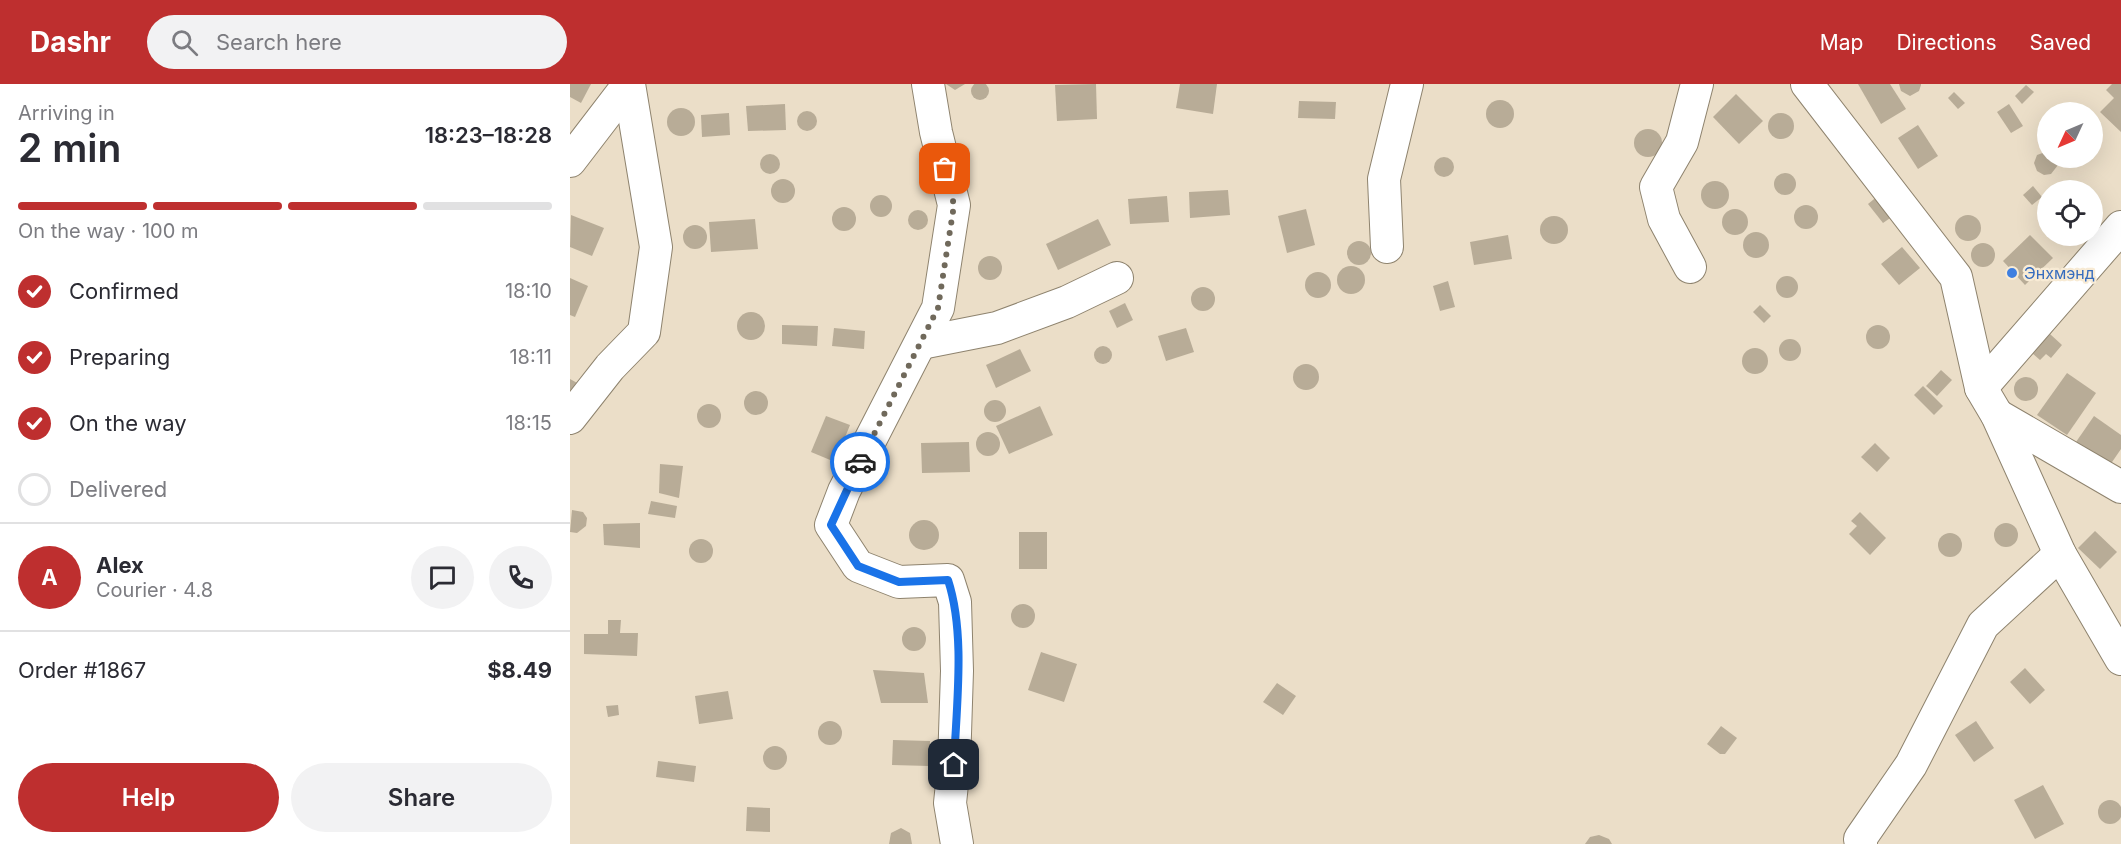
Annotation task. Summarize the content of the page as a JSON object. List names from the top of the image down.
{
  "places": ["Энхмэнд"],
  "north": "bottom left",
  "page": {
    "header": "Dashr",
    "search": "Search here",
    "nav": ["Map", "Directions", "Saved"],
    "heading": ["2 min", "Arriving in", "18:23–18:28"],
    "panel": [
      "Alex",
      "Courier · 4.8",
      "Order #1867",
      "$8.49"
    ],
    "bar": "On the way · 100 m",
    "list": [
      ["Confirmed", "18:10"],
      ["Preparing", "18:11"],
      ["On the way", "18:15"],
      "Delivered"
    ],
    "round": "A",
    "buttons": ["Help", "Share"]
  }
}
